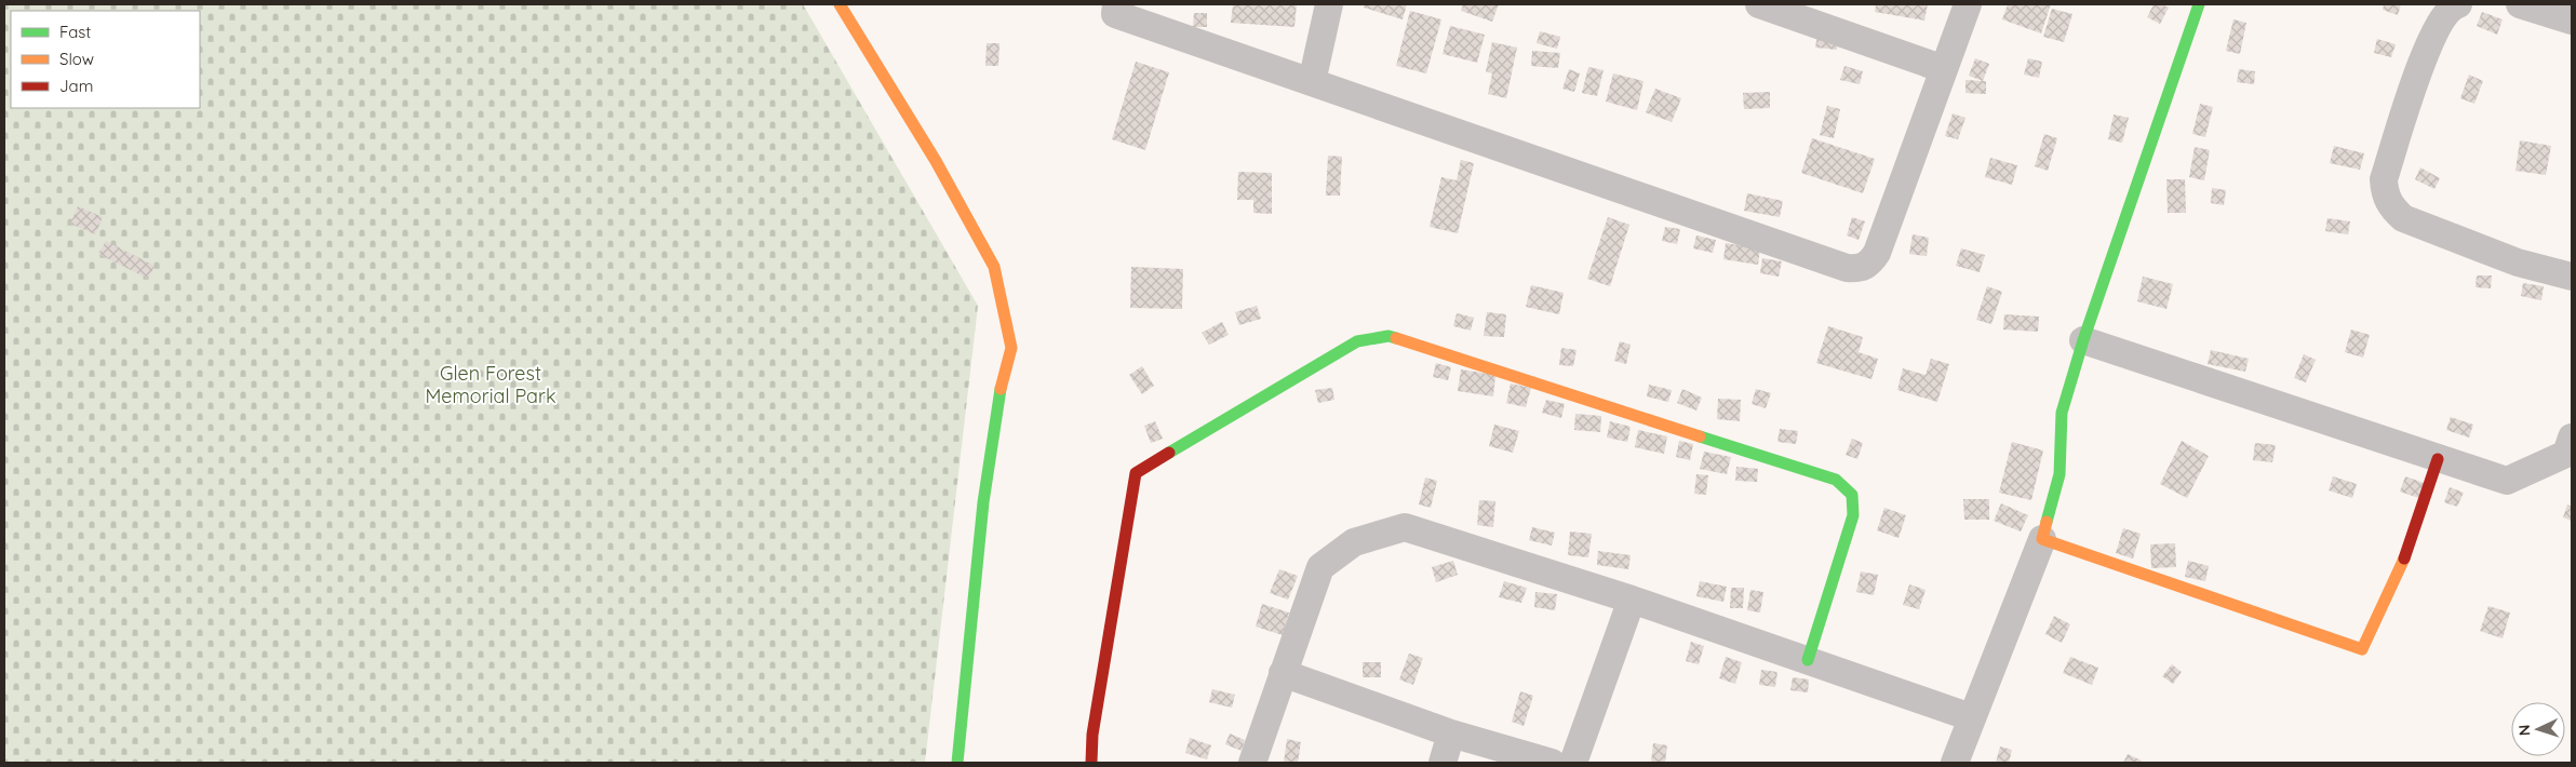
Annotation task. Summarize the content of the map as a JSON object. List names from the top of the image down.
{
  "parks": ["Glen Forest Memorial Park"],
  "legend": ["Fast", "Slow", "Jam"],
  "north": "left"
}
